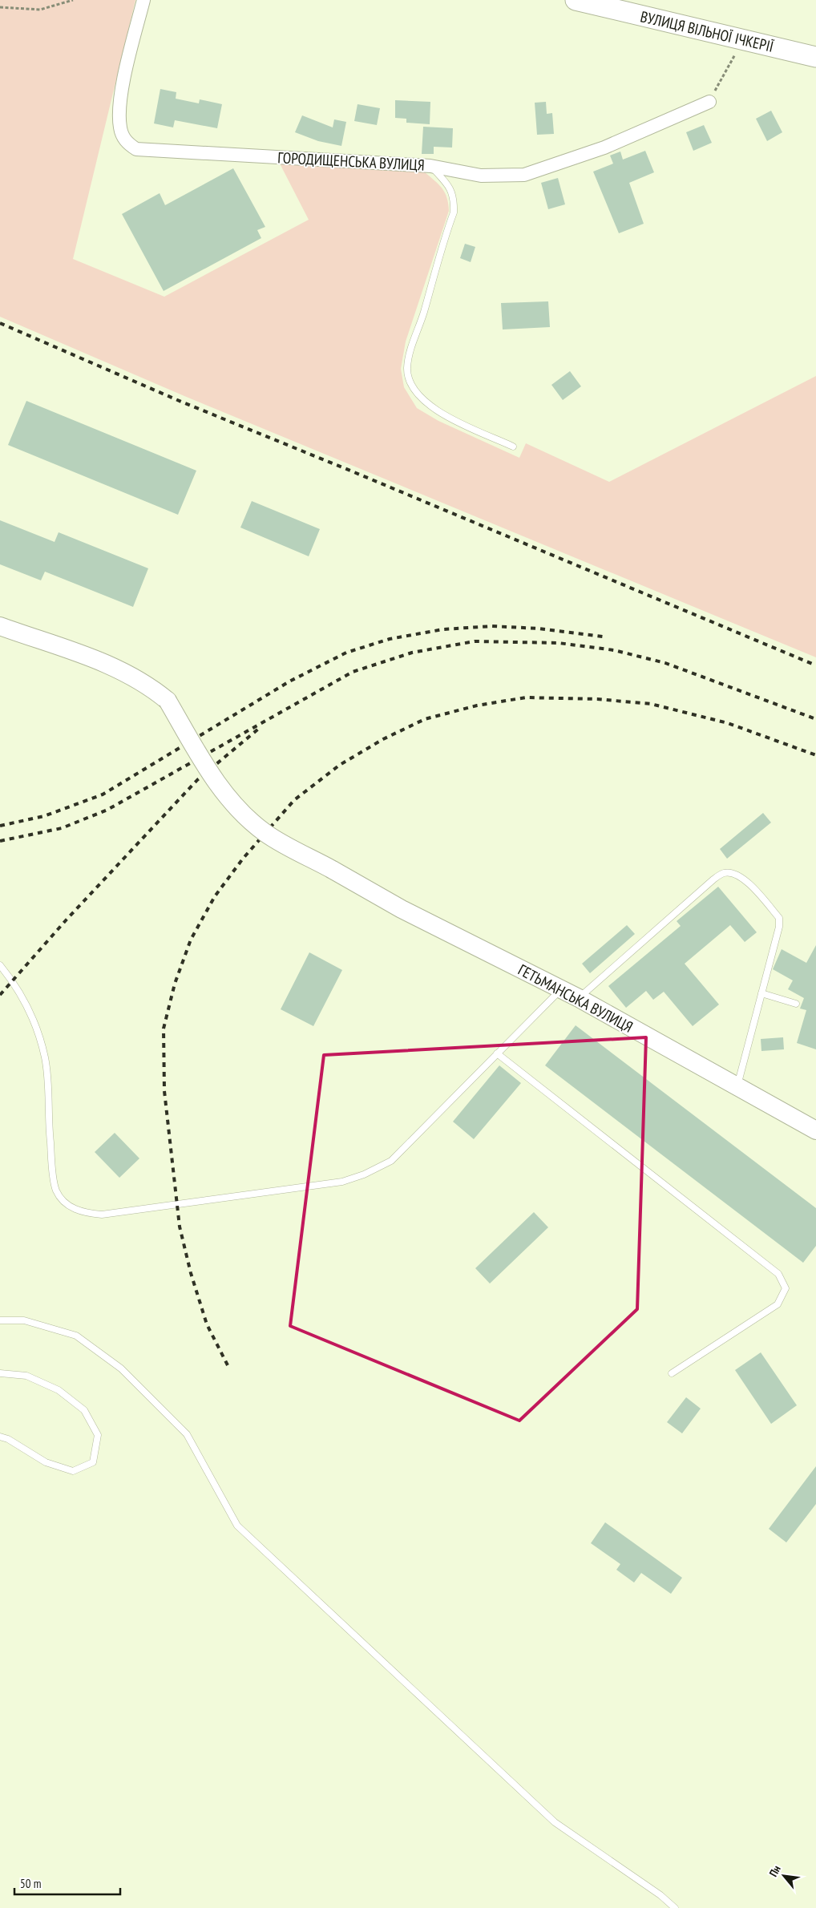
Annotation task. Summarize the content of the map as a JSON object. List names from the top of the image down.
{
  "streets": {
    "main road": ["ВУЛИЦЯ ВІЛЬНОЇ ІЧКЕРІЇ"],
    "street": ["ГОРОДИЩЕНСЬКА ВУЛИЦЯ", "ГЕТЬМАНСЬКА ВУЛИЦЯ"]
  },
  "scale_bar": "50 m",
  "north": "top left"
}
